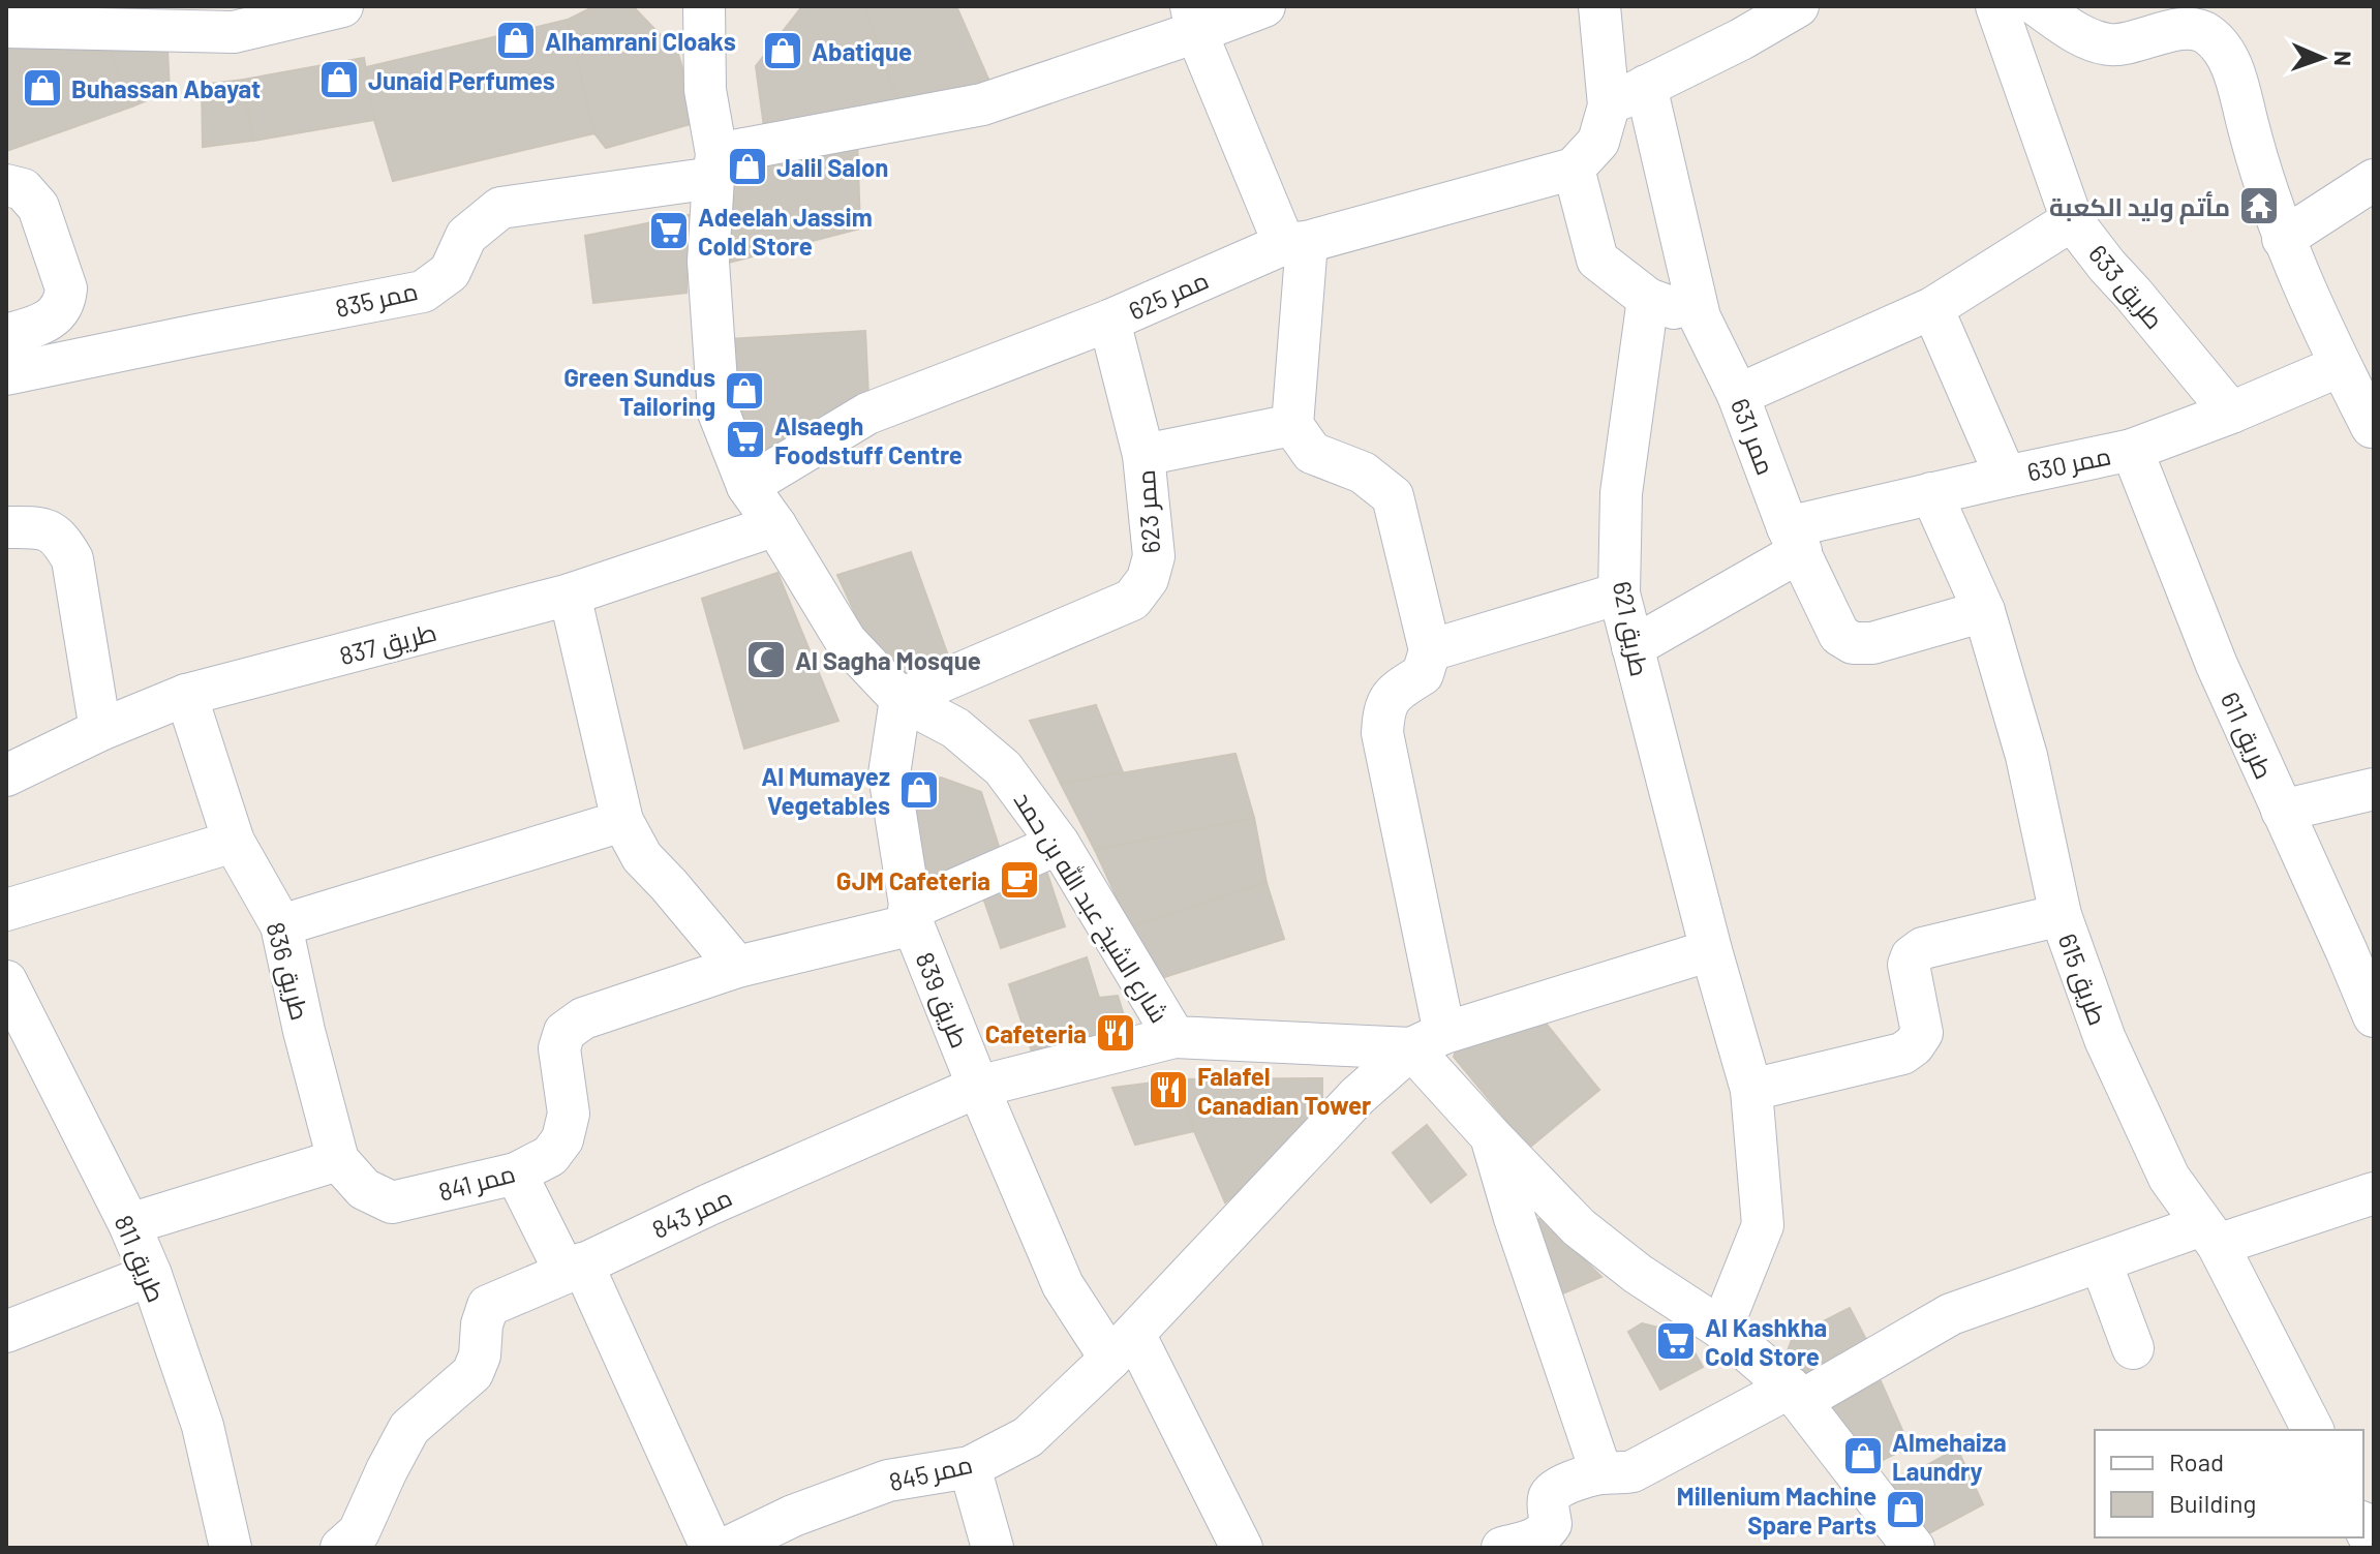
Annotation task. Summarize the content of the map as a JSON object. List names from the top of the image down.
{
  "streets": {
    "street": [
      "طريق 633",
      "ممر 625",
      "ممر 835",
      "ممر 631",
      "ممر 630",
      "ممر 623",
      "طريق 621",
      "طريق 837",
      "طريق 611",
      "شارع الشيخ عبد الله بن حمد",
      "طريق 836",
      "طريق 615",
      "طريق 839",
      "ممر 841",
      "ممر 843",
      "طريق 811",
      "ممر 845"
    ]
  },
  "crossings": [
    ["طريق 633", "ممر 630"],
    ["ممر 625", "ممر 631"],
    ["ممر 625", "ممر 623"],
    ["ممر 625", "شارع الشيخ عبد الله بن حمد"],
    ["ممر 835", "شارع الشيخ عبد الله بن حمد"],
    ["ممر 631", "ممر 630"],
    ["ممر 631", "طريق 615"],
    ["ممر 630", "طريق 621"],
    ["ممر 630", "طريق 611"],
    ["ممر 630", "طريق 615"],
    ["ممر 623", "شارع الشيخ عبد الله بن حمد"],
    ["ممر 623", "طريق 839"],
    ["طريق 837", "شارع الشيخ عبد الله بن حمد"],
    ["طريق 837", "طريق 836"],
    ["شارع الشيخ عبد الله بن حمد", "طريق 839"],
    ["شارع الشيخ عبد الله بن حمد", "ممر 841"],
    ["شارع الشيخ عبد الله بن حمد", "ممر 843"],
    ["شارع الشيخ عبد الله بن حمد", "ممر 845"],
    ["طريق 836", "ممر 841"],
    ["طريق 839", "ممر 841"],
    ["طريق 839", "ممر 843"],
    ["طريق 839", "ممر 845"]
  ],
  "places": {
    "shop": [
      "Alhamrani Cloaks",
      "Abatique",
      "Junaid Perfumes",
      "Buhassan Abayat",
      "Jalil Salon",
      "Green Sundus Tailoring",
      "Al Mumayez Vegetables",
      "Almehaiza Laundry",
      "Millenium Machine Spare Parts"
    ],
    "temple": ["مأتم وليد الكعبة"],
    "supermarket": ["Adeelah Jassim Cold Store", "Alsaegh Foodstuff Centre", "Al Kashkha Cold Store"],
    "mosque": ["Al Sagha Mosque"],
    "cafe": ["GJM Cafeteria"],
    "restaurant": ["Cafeteria", "Falafel Canadian Tower"]
  },
  "legend": ["Road", "Building"],
  "north": "right"
}
